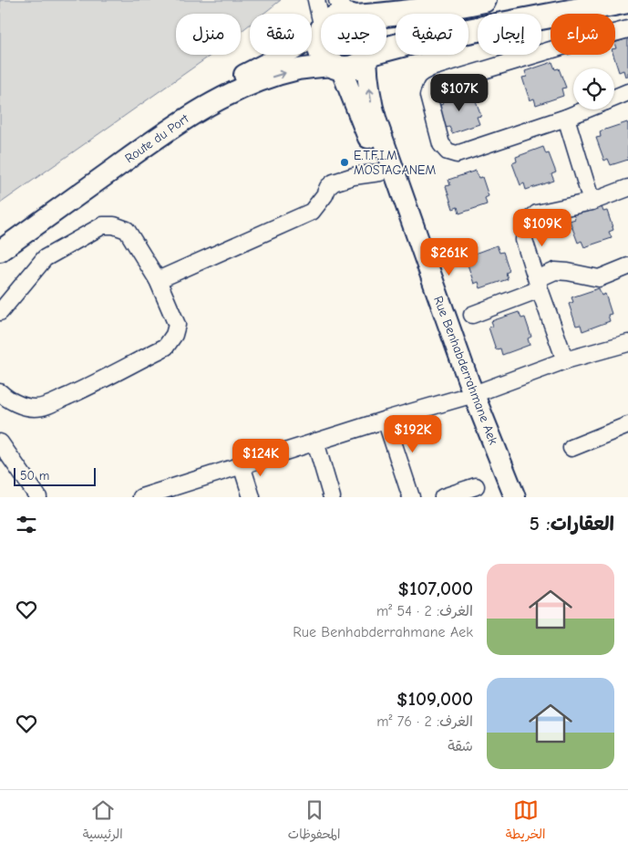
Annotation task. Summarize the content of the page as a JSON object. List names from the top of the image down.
{
  "streets": {
    "main road": ["Route du Port", "Rue Benhabderrahmane Aek"]
  },
  "crossings": [
    ["Route du Port", "Rue Benhabderrahmane Aek"]
  ],
  "places": ["E.T.F.I.M MOSTAGANEM"],
  "scale_bar": "50 m",
  "page": {
    "chip": [
      "شراء",
      "إيجار",
      "تصفية",
      "جديد",
      "شقة",
      "منزل"
    ],
    "price": [
      "$107K",
      "$109K",
      "$261K",
      "$192K",
      "$124K"
    ],
    "scale": "50 m",
    "heading": "العقارات: 5",
    "list": [
      {
        "name": "$107,000",
        "note": "الغرف: 2 · 54 m² · Rue Benhabderrahmane Aek"
      },
      {
        "name": "$109,000",
        "note": "الغرف: 2 · 76 m² · شقة"
      }
    ],
    "tabs": ["الخريطة", "المحفوظات", "الرئيسية"]
  }
}
